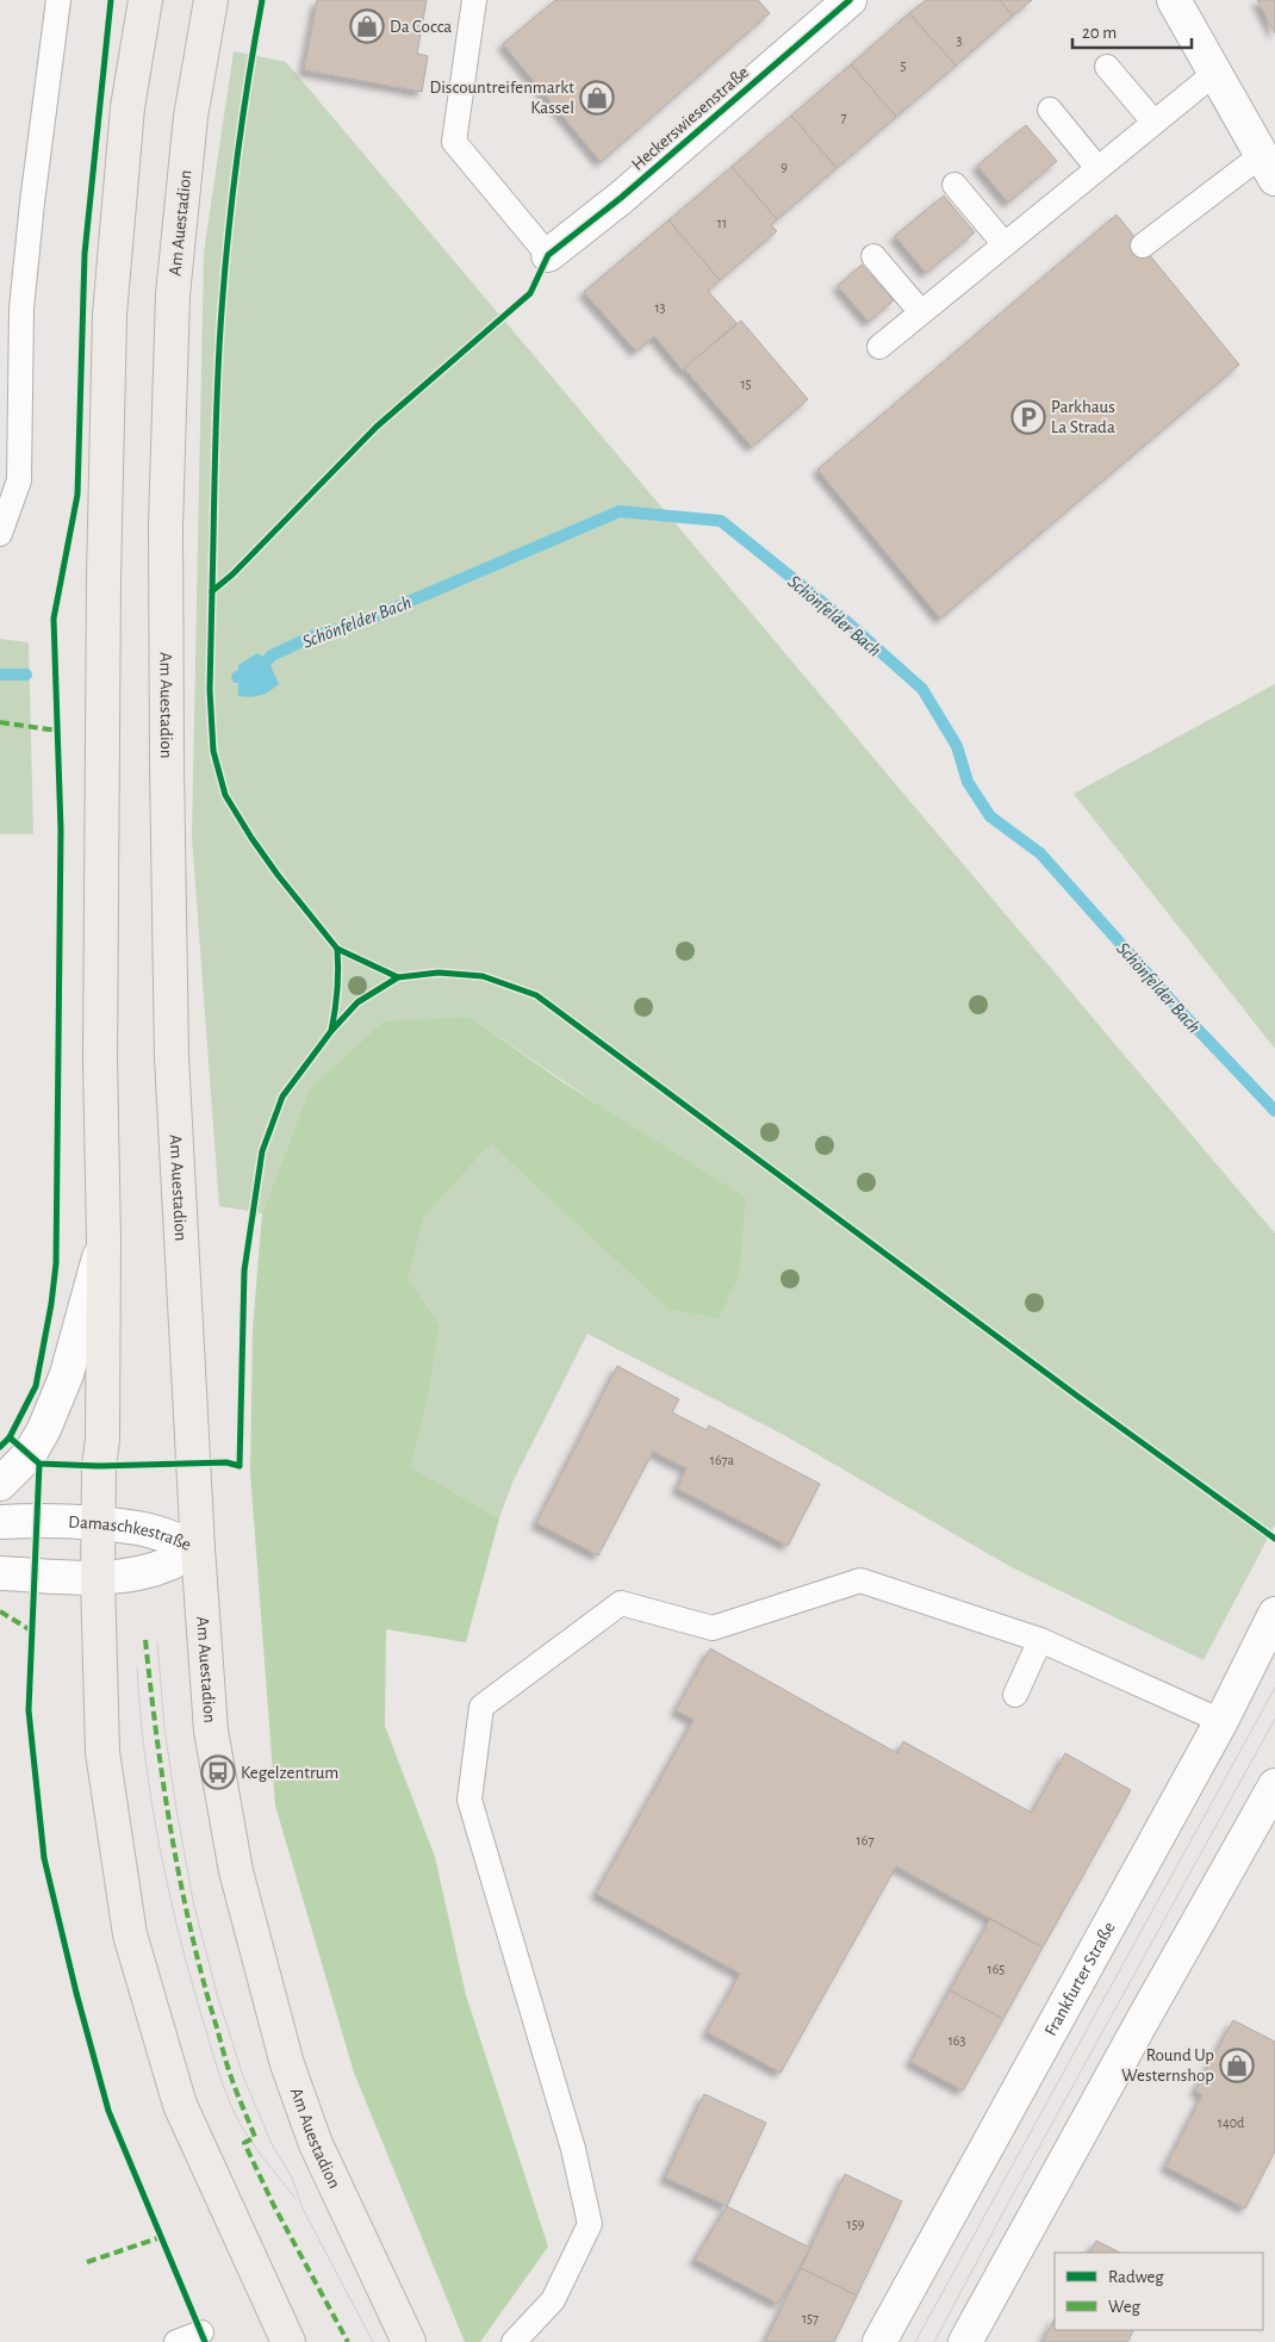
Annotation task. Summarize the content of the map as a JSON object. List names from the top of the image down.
{
  "streets": {
    "main road": [
      "Heckerswiesenstraße",
      "Am Auestadion",
      "Damaschkestraße",
      "Frankfurter Straße"
    ]
  },
  "crossings": [
    ["Am Auestadion", "Damaschkestraße"]
  ],
  "water": ["Schönfelder Bach"],
  "places": {
    "shop": ["Da Cocca", "Discountreifenmarkt Kassel", "Round Up Westernshop"],
    "parking": ["Parkhaus La Strada"],
    "bus stop": ["Kegelzentrum"]
  },
  "house_numbers": [
    "3",
    "5",
    "7",
    "9",
    "11",
    "13",
    "15",
    "167a",
    "167",
    "165",
    "163",
    "140d",
    "159",
    "157"
  ],
  "legend": ["Radweg", "Weg"],
  "scale_bar": "20 m"
}
